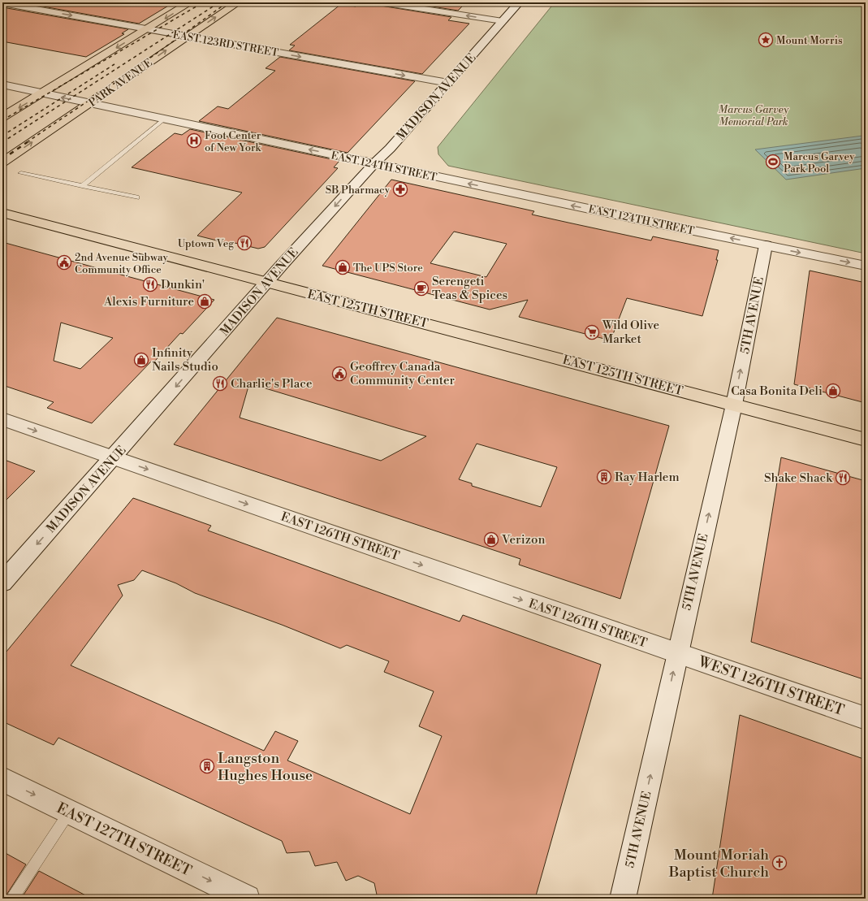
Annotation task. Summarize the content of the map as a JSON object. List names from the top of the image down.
{
  "streets": {
    "main road": ["PARK AVENUE", "EAST 125TH STREET"],
    "street": [
      "EAST 123RD STREET",
      "MADISON AVENUE",
      "EAST 124TH STREET",
      "5TH AVENUE",
      "EAST 126TH STREET",
      "WEST 126TH STREET",
      "EAST 127TH STREET"
    ]
  },
  "crossings": [
    ["EAST 123RD STREET", "PARK AVENUE"],
    ["EAST 123RD STREET", "MADISON AVENUE"],
    ["PARK AVENUE", "EAST 124TH STREET"],
    ["MADISON AVENUE", "EAST 124TH STREET"],
    ["MADISON AVENUE", "EAST 125TH STREET"],
    ["MADISON AVENUE", "EAST 126TH STREET"],
    ["EAST 124TH STREET", "5TH AVENUE"],
    ["EAST 125TH STREET", "5TH AVENUE"],
    ["5TH AVENUE", "EAST 126TH STREET"],
    ["5TH AVENUE", "WEST 126TH STREET"],
    ["EAST 126TH STREET", "WEST 126TH STREET"]
  ],
  "one_way": [
    "EAST 123RD STREET",
    "MADISON AVENUE",
    "5TH AVENUE",
    "EAST 126TH STREET",
    "EAST 127TH STREET"
  ],
  "parks": ["Marcus Garvey Memorial Park"],
  "places": {
    "place": ["Mount Morris"],
    "hospital": ["Foot Center of New York"],
    "sports": ["Marcus Garvey Park Pool"],
    "pharmacy": ["SB Pharmacy"],
    "restaurant": [
      "Uptown Veg",
      "Dunkin'",
      "Charlie's Place",
      "Shake Shack"
    ],
    "public building": ["2nd Avenue Subway Community Office", "Geoffrey Canada Community Center"],
    "shop": [
      "The UPS Store",
      "Alexis Furniture",
      "Infinity Nails Studio",
      "Casa Bonita Deli",
      "Verizon"
    ],
    "cafe": ["Serengeti Teas & Spices"],
    "supermarket": ["Wild Olive Market"],
    "building": ["Ray Harlem", "Langston Hughes House"],
    "church": ["Mount Moriah Baptist Church"]
  }
}
